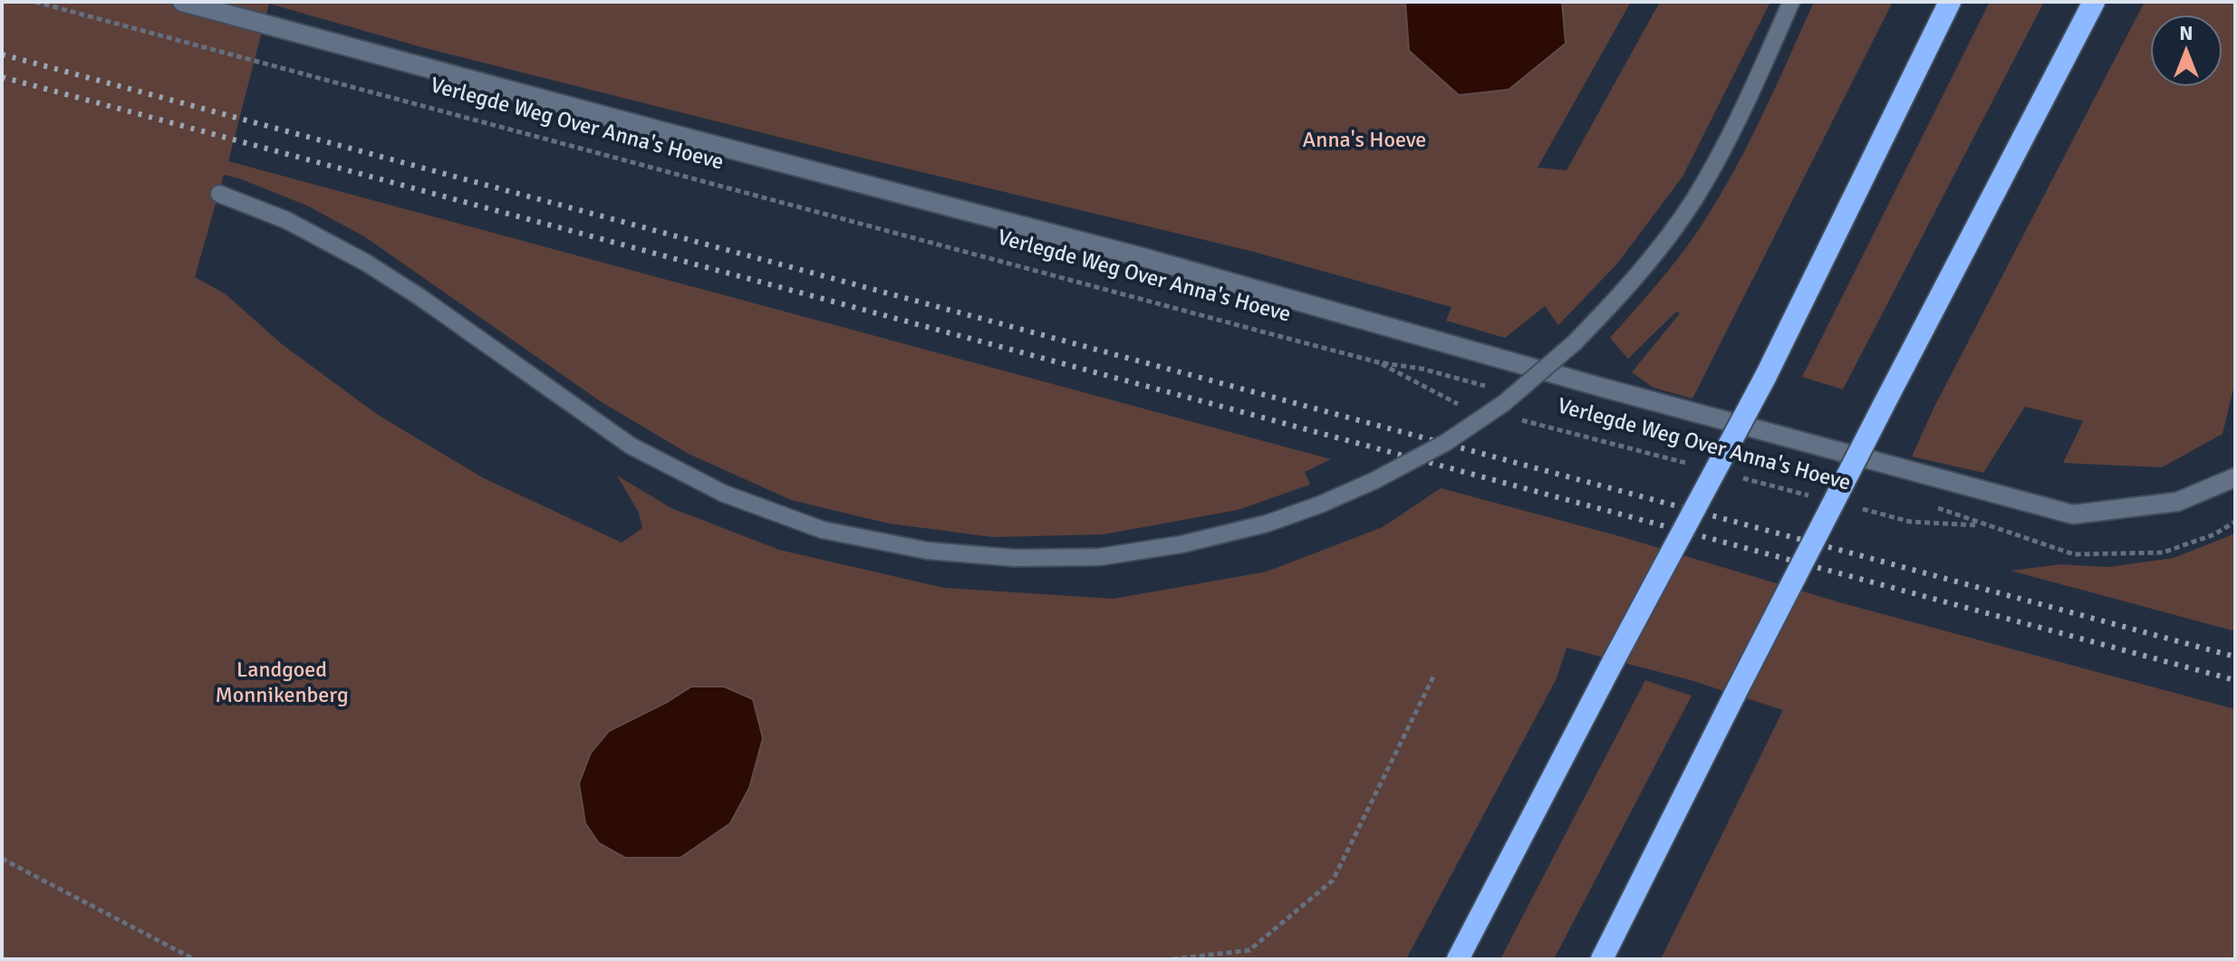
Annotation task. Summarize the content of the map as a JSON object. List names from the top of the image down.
{
  "streets": {
    "main road": ["Verlegde Weg Over Anna's Hoeve"]
  },
  "parks": ["Anna's Hoeve", "Landgoed Monnikenberg"],
  "north": "top"
}
